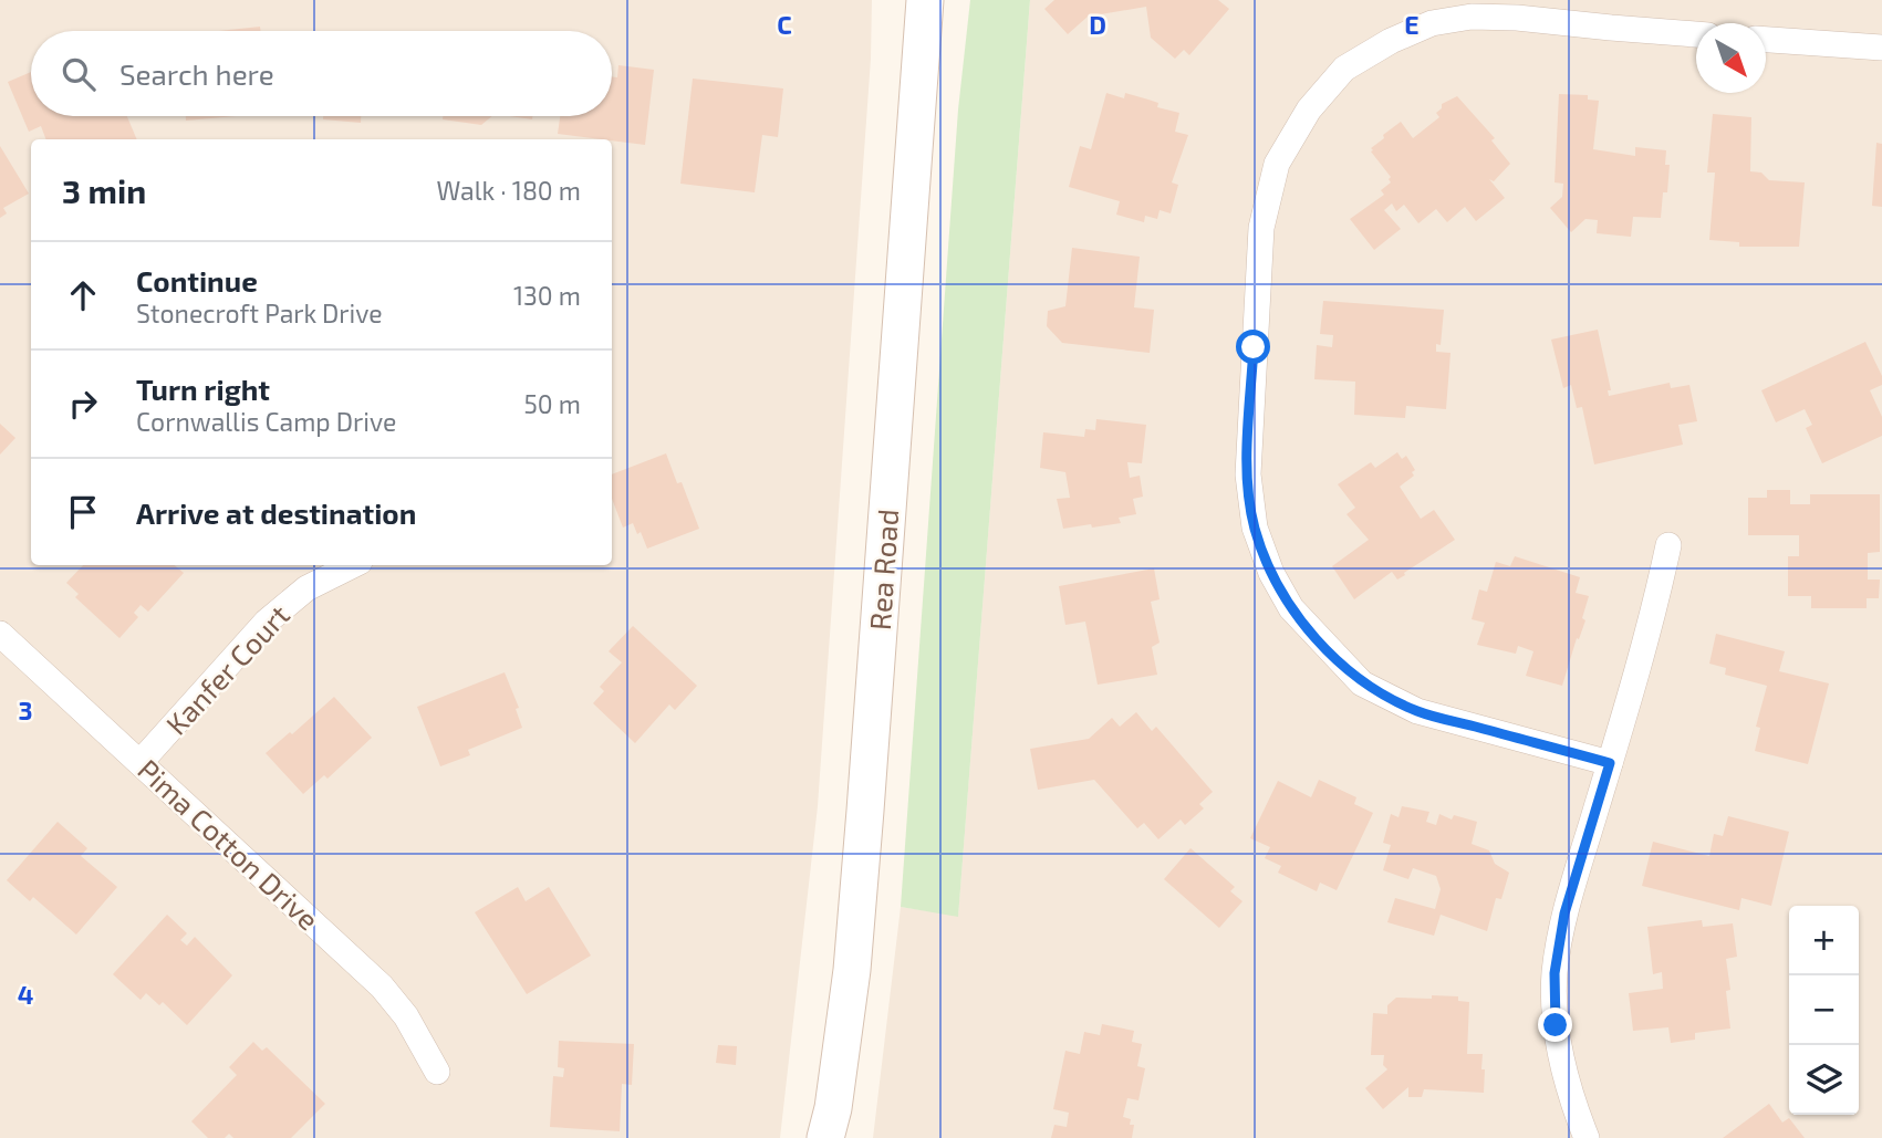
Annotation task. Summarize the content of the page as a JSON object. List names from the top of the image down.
{
  "streets": {
    "main road": ["Rea Road"],
    "street": ["Kanfer Court", "Pima Cotton Drive"]
  },
  "crossings": [
    ["Kanfer Court", "Pima Cotton Drive"]
  ],
  "north": "bottom right",
  "page": {
    "search": "Search here",
    "heading": ["3 min", "Walk · 180 m"],
    "list": [
      ["Continue", "Stonecroft Park Drive", "130 m"],
      ["Turn right", "Cornwallis Camp Drive", "50 m"],
      "Arrive at destination"
    ],
    "map_buttons": ["+", "−"]
  },
  "grid": {
    "columns": ["C", "D", "E"],
    "rows": ["3", "4"]
  }
}
